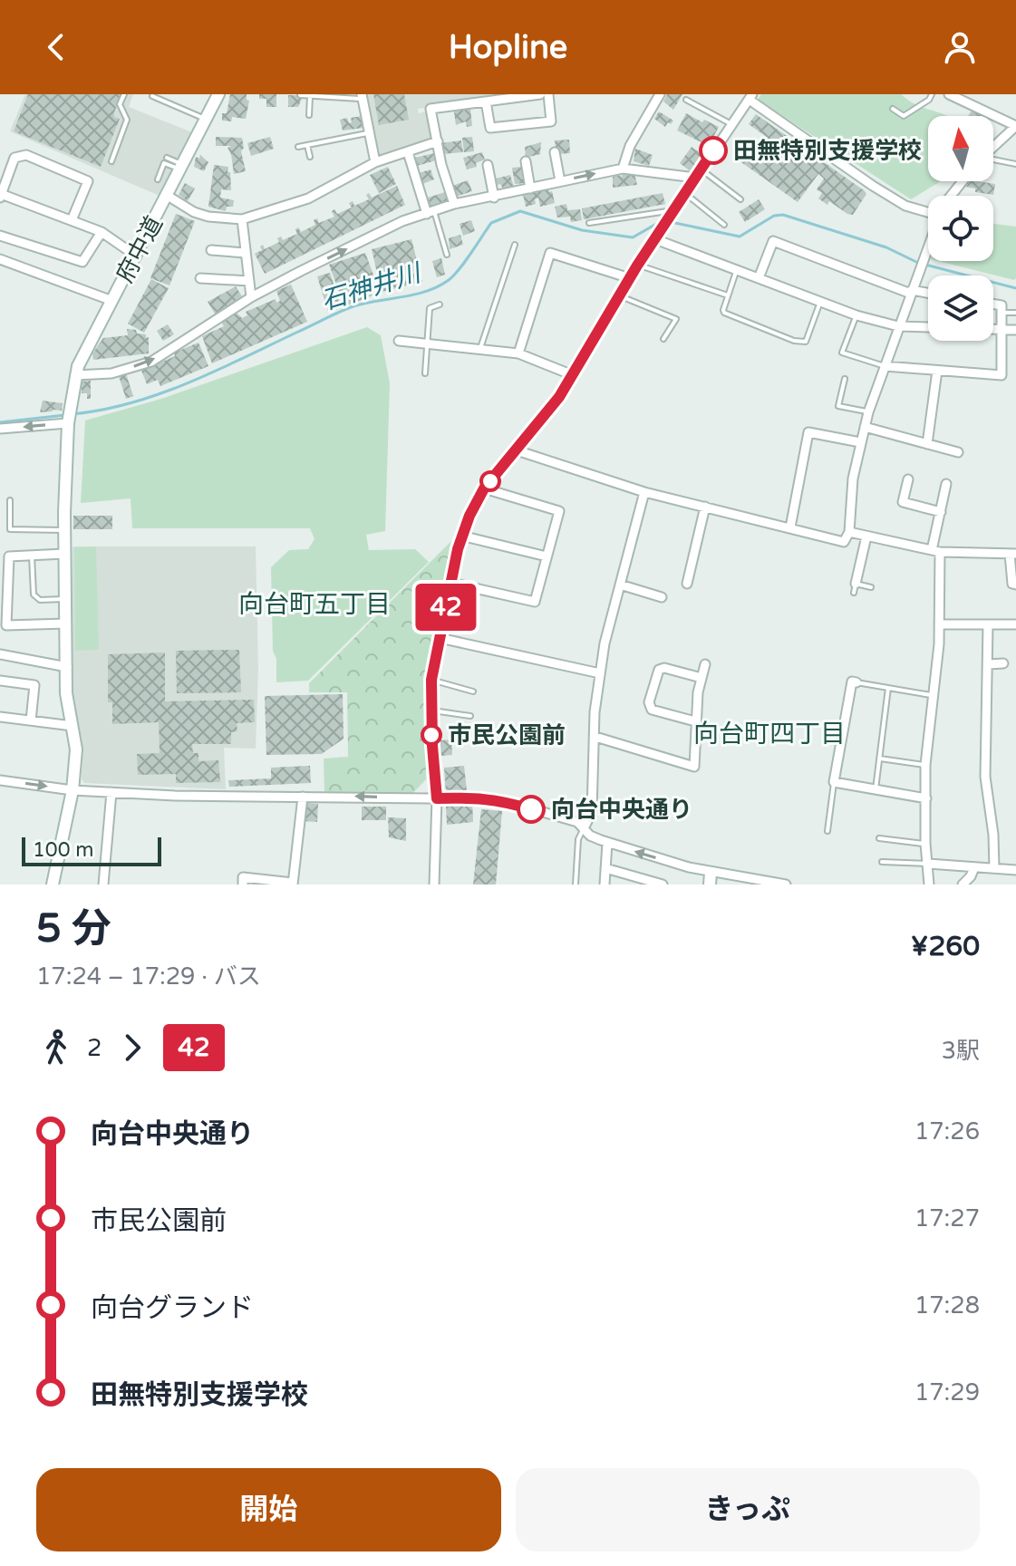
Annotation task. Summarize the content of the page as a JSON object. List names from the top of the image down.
{
  "streets": {
    "street": ["府中道"]
  },
  "districts": ["向台町五丁目", "向台町四丁目"],
  "water": ["石神井川"],
  "places": ["田無特別支援学校", "市民公園前", "向台中央通り"],
  "lines": ["bus line 42"],
  "scale_bar": "100 m",
  "north": "top",
  "page": {
    "header": "Hopline",
    "on_map": "42",
    "scale": "100 m",
    "heading": ["5 分", "17:24 – 17:29 · バス", "¥260"],
    "legs": ["2", "42", "3駅"],
    "list": [
      {
        "name": "向台中央通り",
        "value": "17:26"
      },
      {
        "name": "市民公園前",
        "value": "17:27"
      },
      {
        "name": "向台グランド",
        "value": "17:28"
      },
      {
        "name": "田無特別支援学校",
        "value": "17:29"
      }
    ],
    "buttons": ["開始", "きっぷ"]
  }
}
